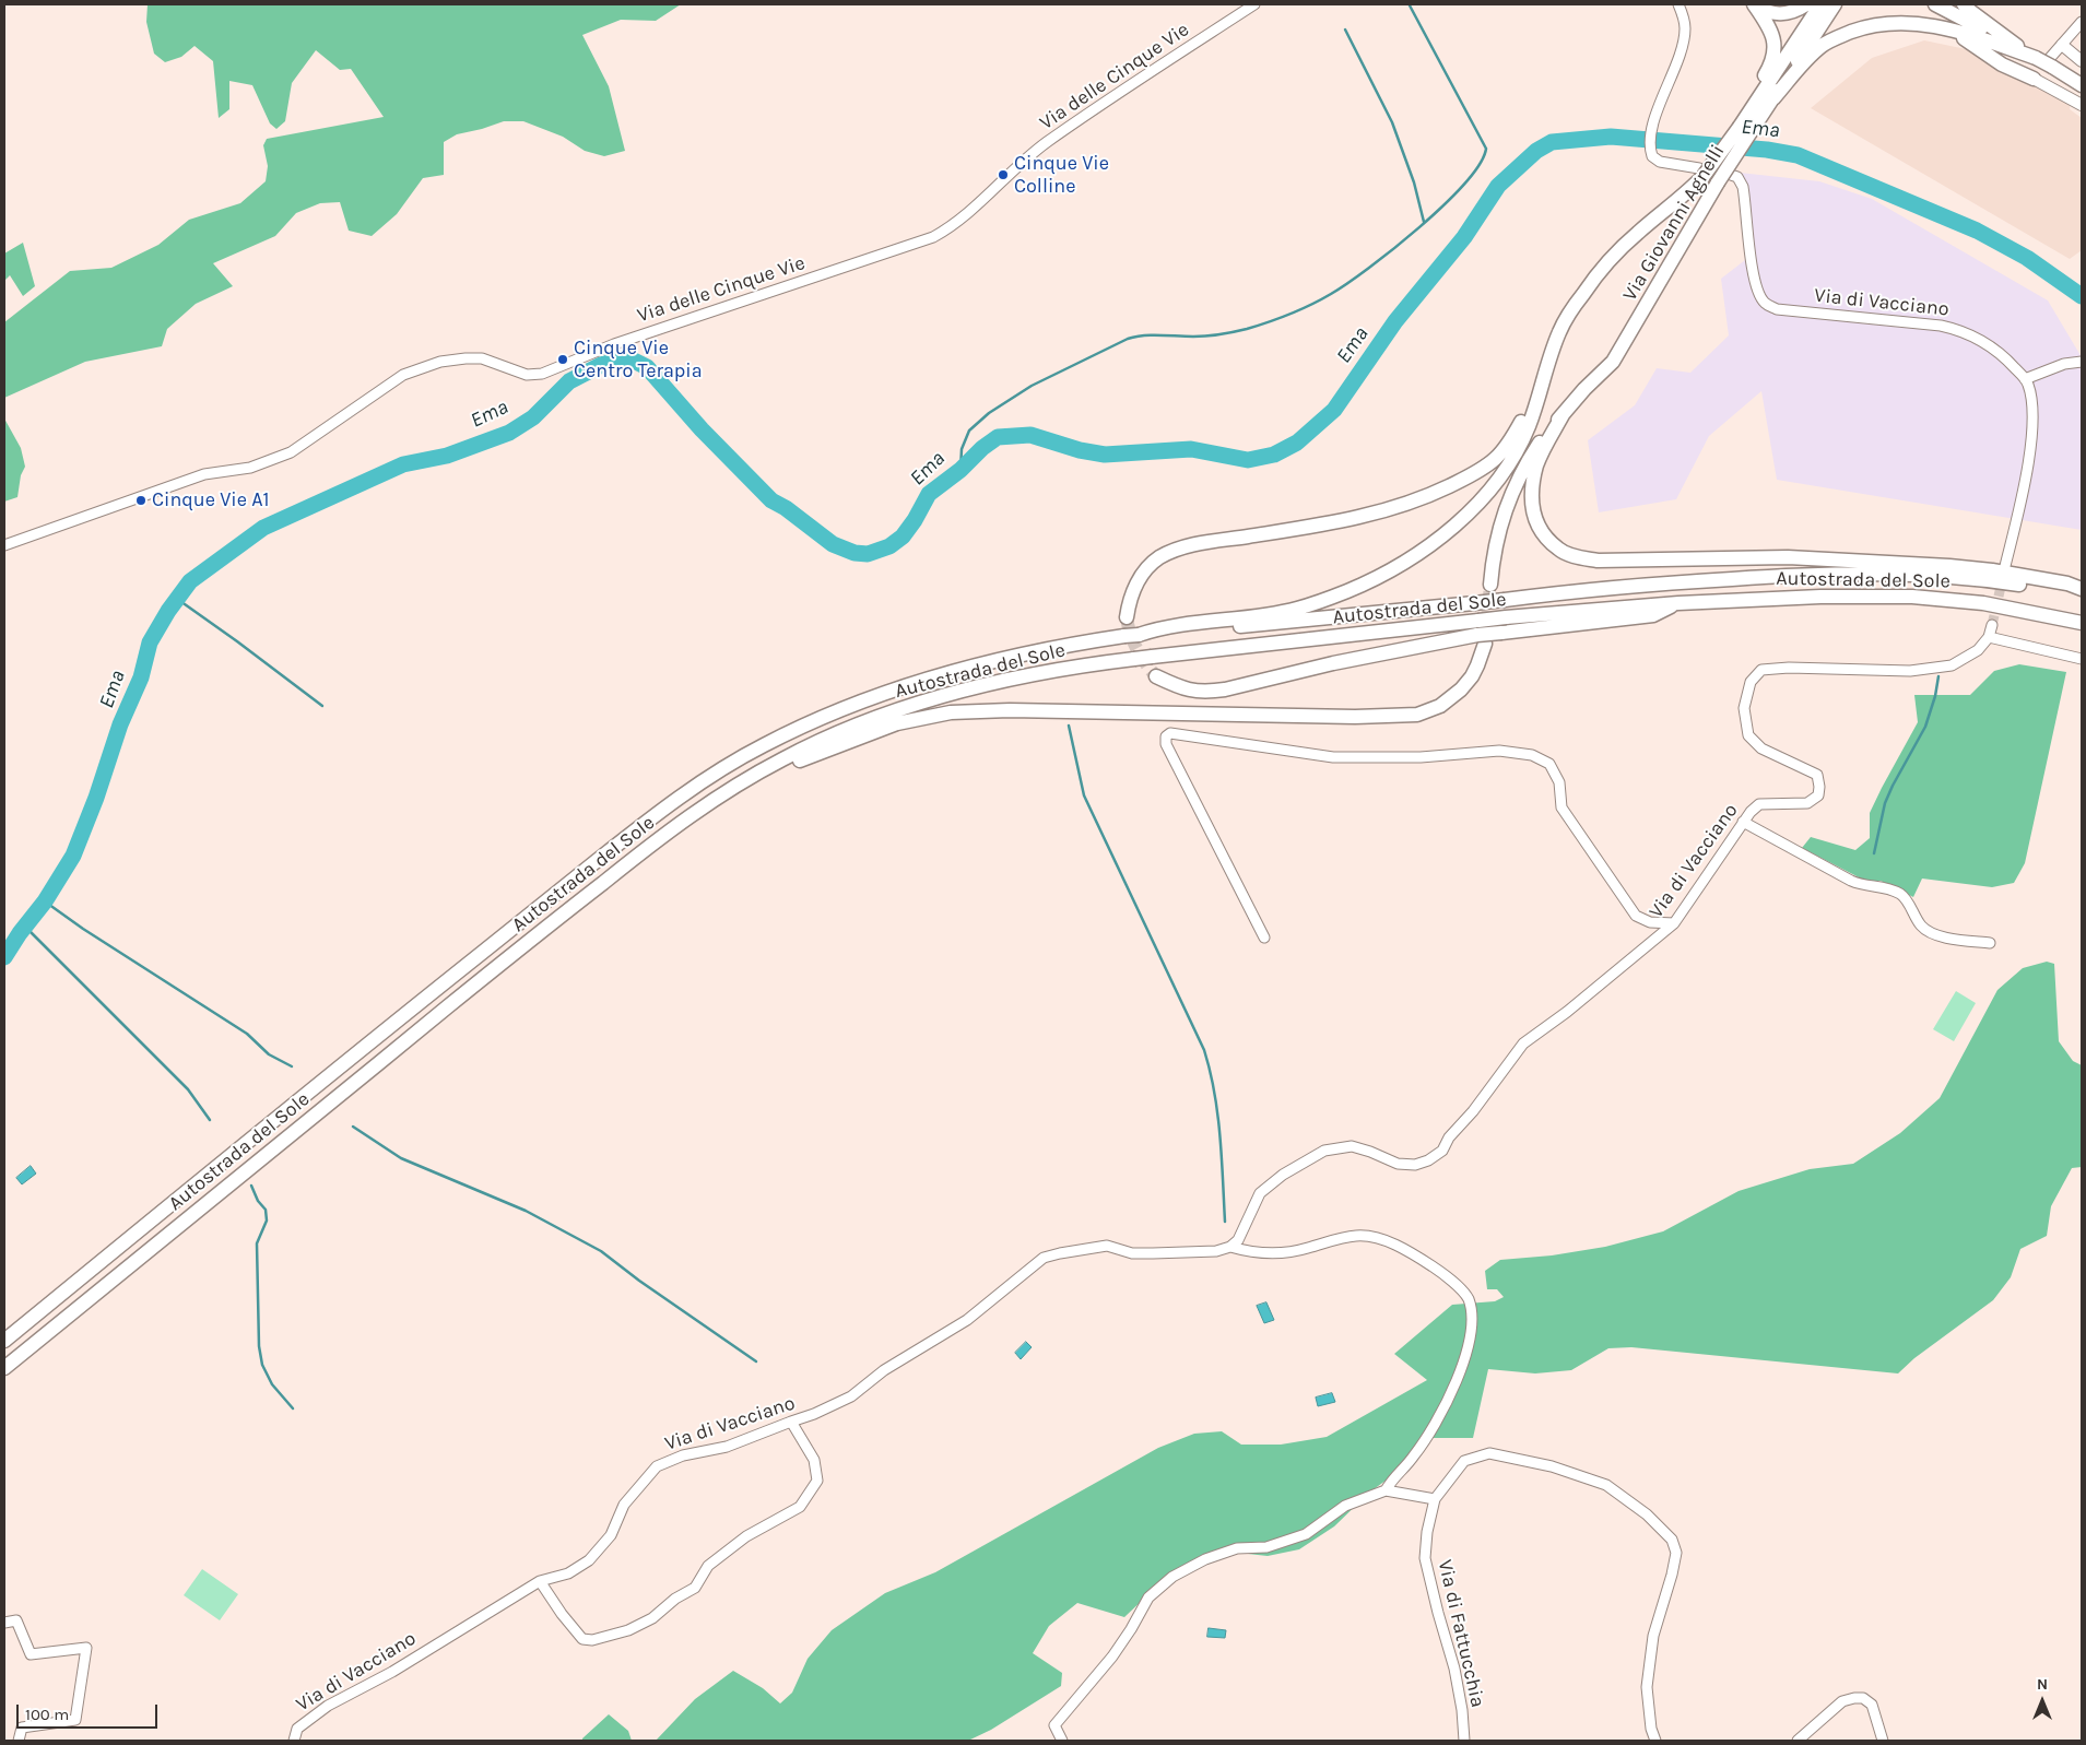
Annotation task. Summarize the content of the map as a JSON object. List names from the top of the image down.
{
  "streets": {
    "highway": ["Via Giovanni Agnelli", "Autostrada del Sole"],
    "street": ["Via delle Cinque Vie", "Via di Vacciano", "Via di Fattucchia"]
  },
  "water": ["Ema"],
  "places": ["Cinque Vie Colline", "Cinque Vie Centro Terapia", "Cinque Vie A1"],
  "scale_bar": "100 m",
  "north": "top"
}
